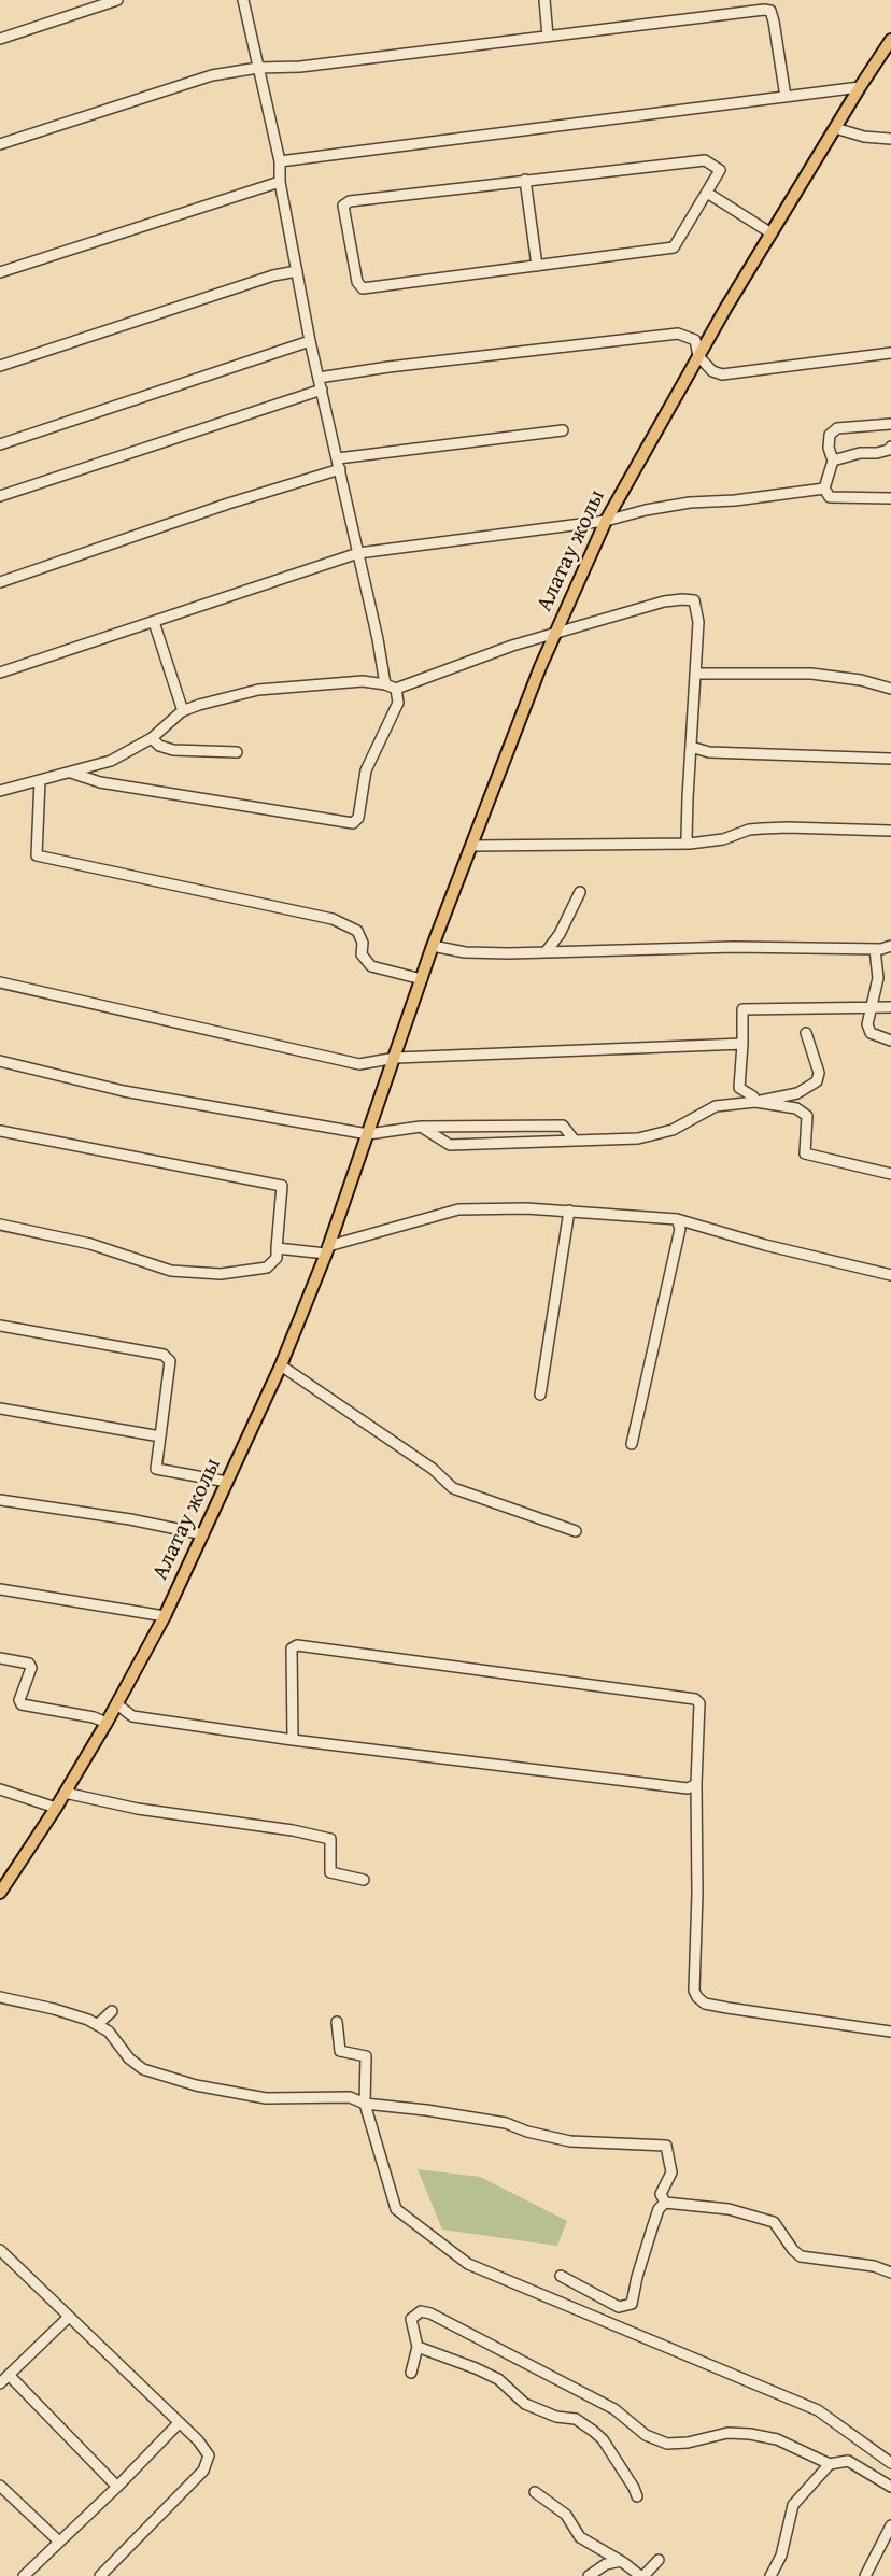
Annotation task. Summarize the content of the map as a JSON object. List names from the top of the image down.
{
  "streets": {
    "main road": ["Алатау жолы"]
  }
}
